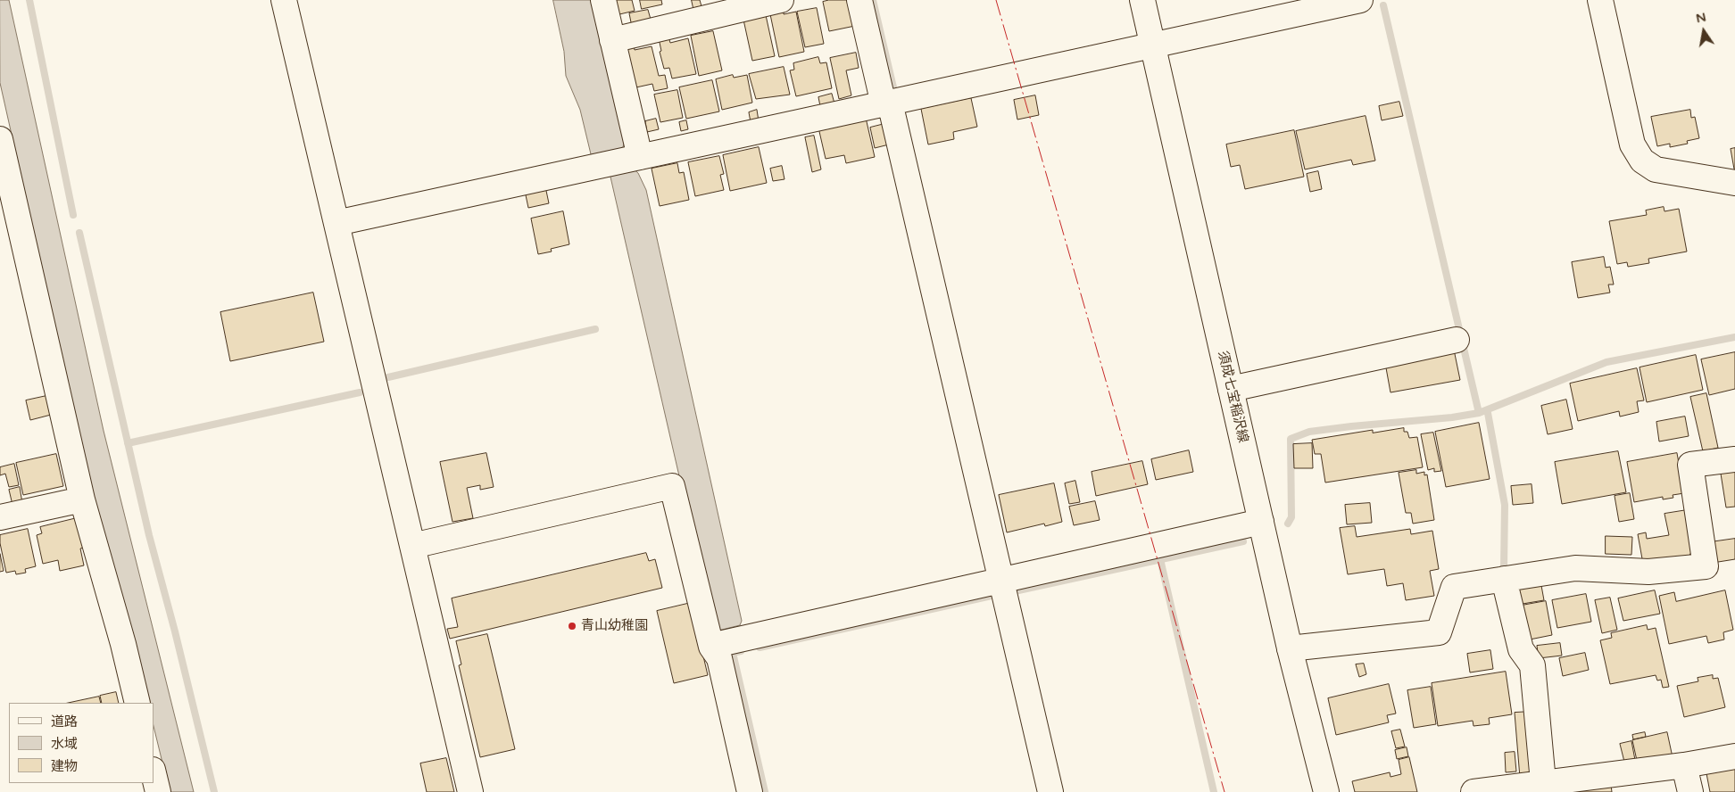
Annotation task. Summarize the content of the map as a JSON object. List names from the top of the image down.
{
  "streets": {
    "street": ["須成七宝稲沢線"]
  },
  "places": ["青山幼稚園"],
  "legend": ["道路", "水域", "建物"],
  "north": "top"
}
